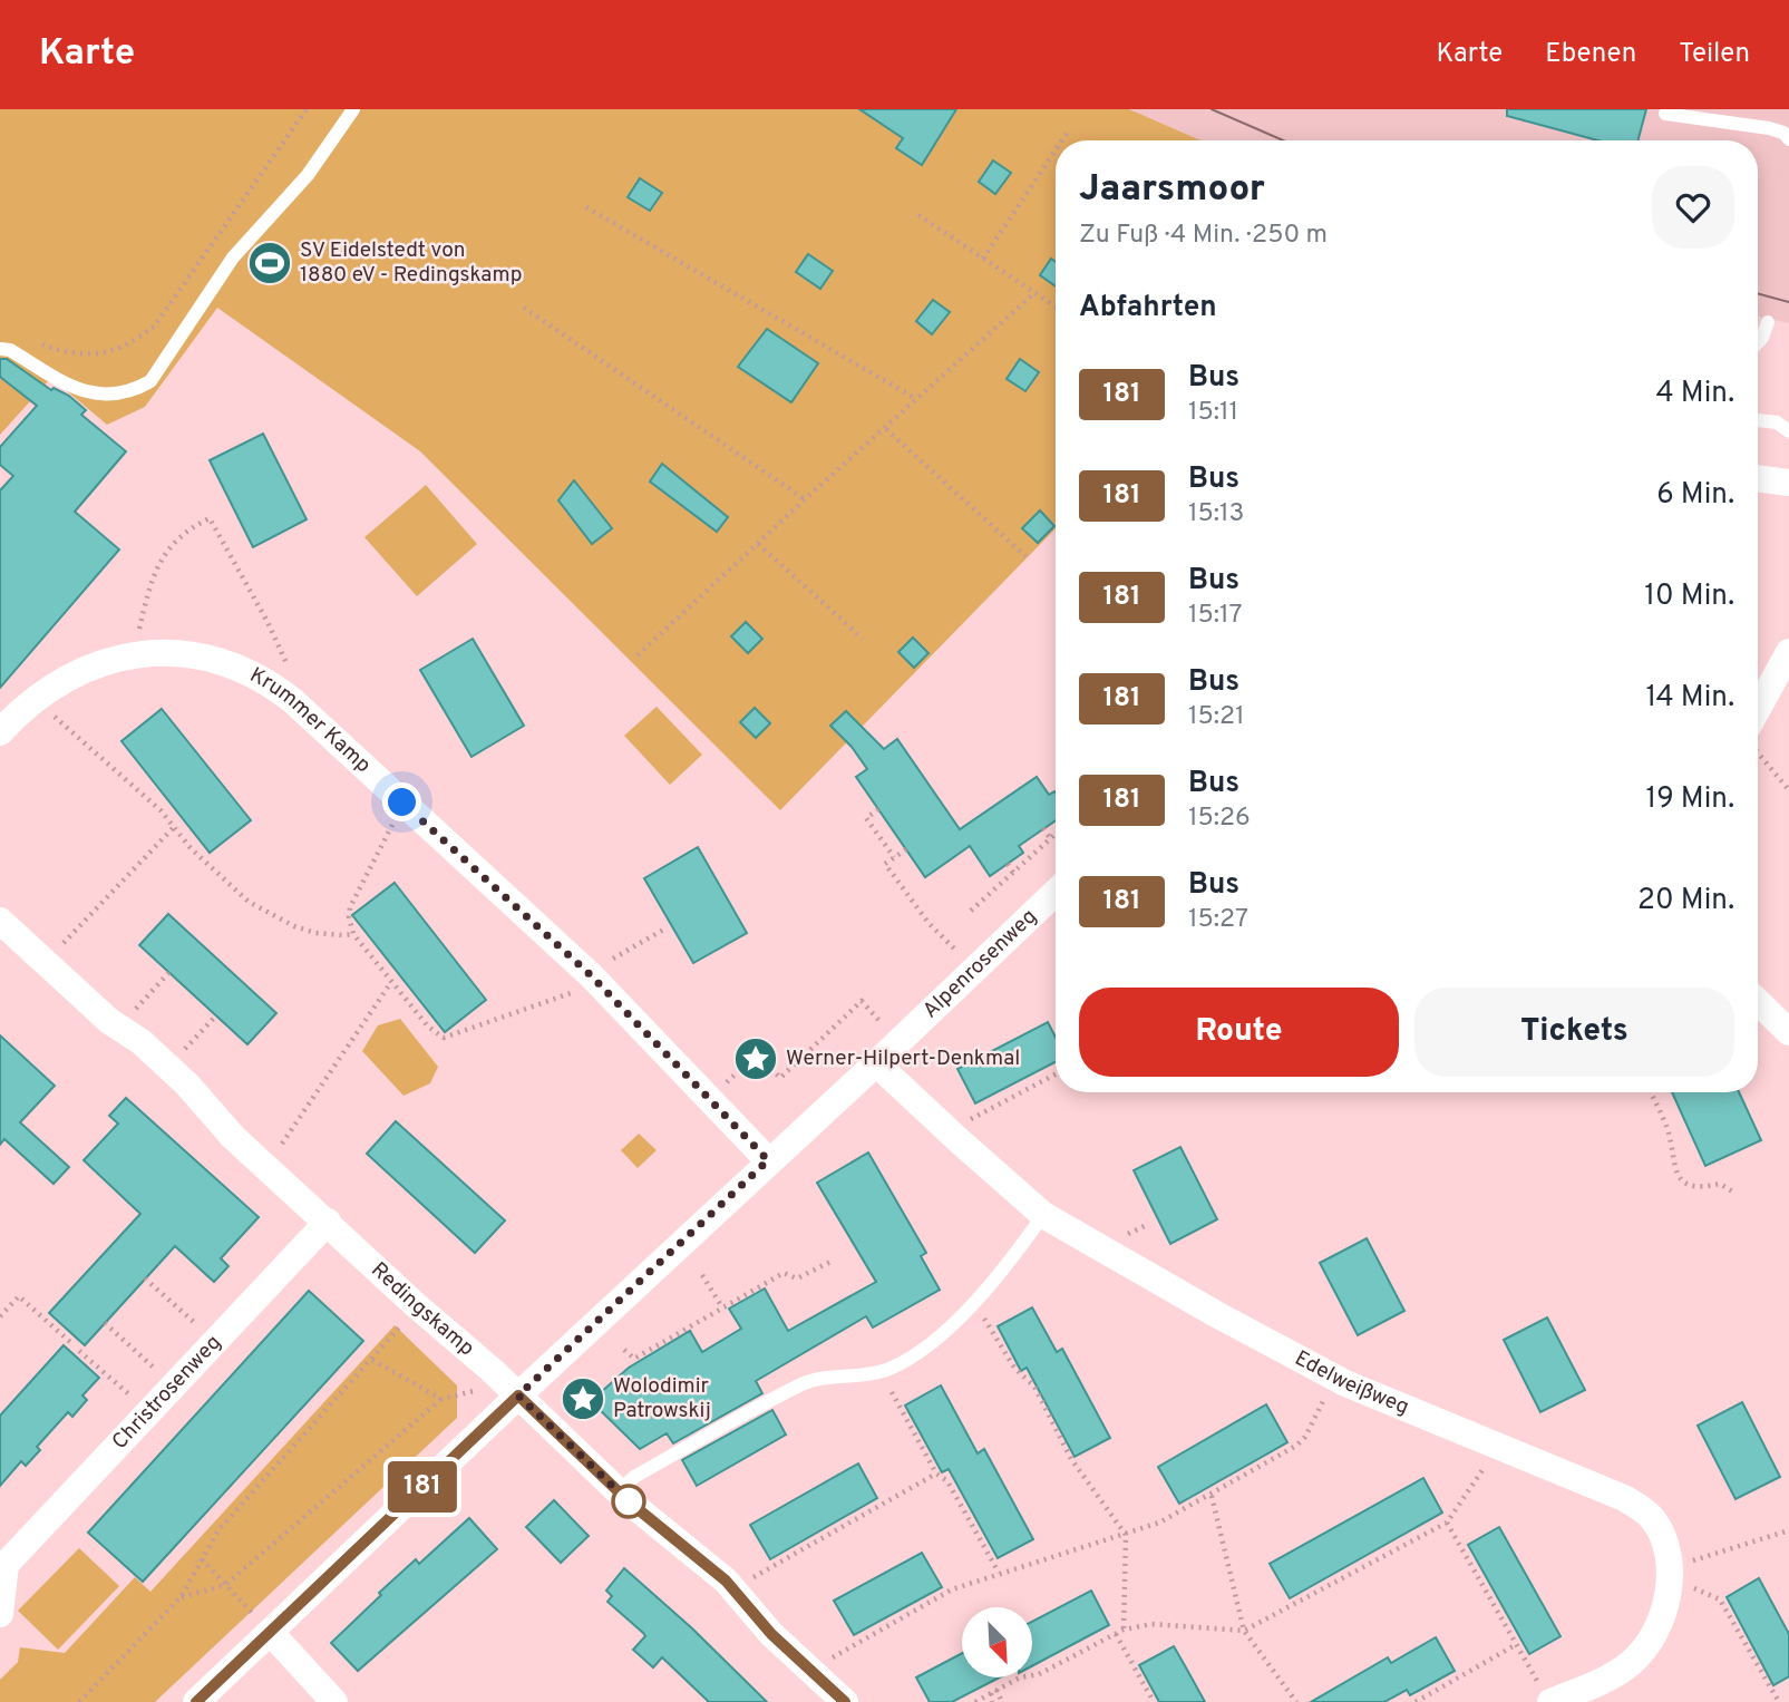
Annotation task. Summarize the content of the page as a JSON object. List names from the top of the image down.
{
  "streets": {
    "street": [
      "Krummer Kamp",
      "Alpenrosenweg",
      "Redingskamp",
      "Edelweißweg",
      "Christrosenweg"
    ]
  },
  "crossings": [
    ["Krummer Kamp", "Alpenrosenweg"],
    ["Alpenrosenweg", "Redingskamp"],
    ["Alpenrosenweg", "Edelweißweg"],
    ["Redingskamp", "Christrosenweg"]
  ],
  "places": {
    "sports": ["SV Eidelstedt von 1880 eV - Redingskamp"],
    "place": ["Werner-Hilpert-Denkmal", "Wolodimir Patrowskij"]
  },
  "lines": ["bus line 181"],
  "north": "bottom right",
  "page": {
    "header": "Karte",
    "nav": ["Karte", "Ebenen", "Teilen"],
    "on_map": "181",
    "heading": [
      ["Jaarsmoor", "Zu Fuß · 4 Min. · 250 m"],
      "Abfahrten"
    ],
    "list": [
      {
        "mark": "181",
        "name": "Bus",
        "note": "15:11",
        "value": "4 Min."
      },
      {
        "mark": "181",
        "name": "Bus",
        "note": "15:13",
        "value": "6 Min."
      },
      {
        "mark": "181",
        "name": "Bus",
        "note": "15:17",
        "value": "10 Min."
      },
      {
        "mark": "181",
        "name": "Bus",
        "note": "15:21",
        "value": "14 Min."
      },
      {
        "mark": "181",
        "name": "Bus",
        "note": "15:26",
        "value": "19 Min."
      },
      {
        "mark": "181",
        "name": "Bus",
        "note": "15:27",
        "value": "20 Min."
      }
    ],
    "buttons": ["Route", "Tickets"]
  }
}
